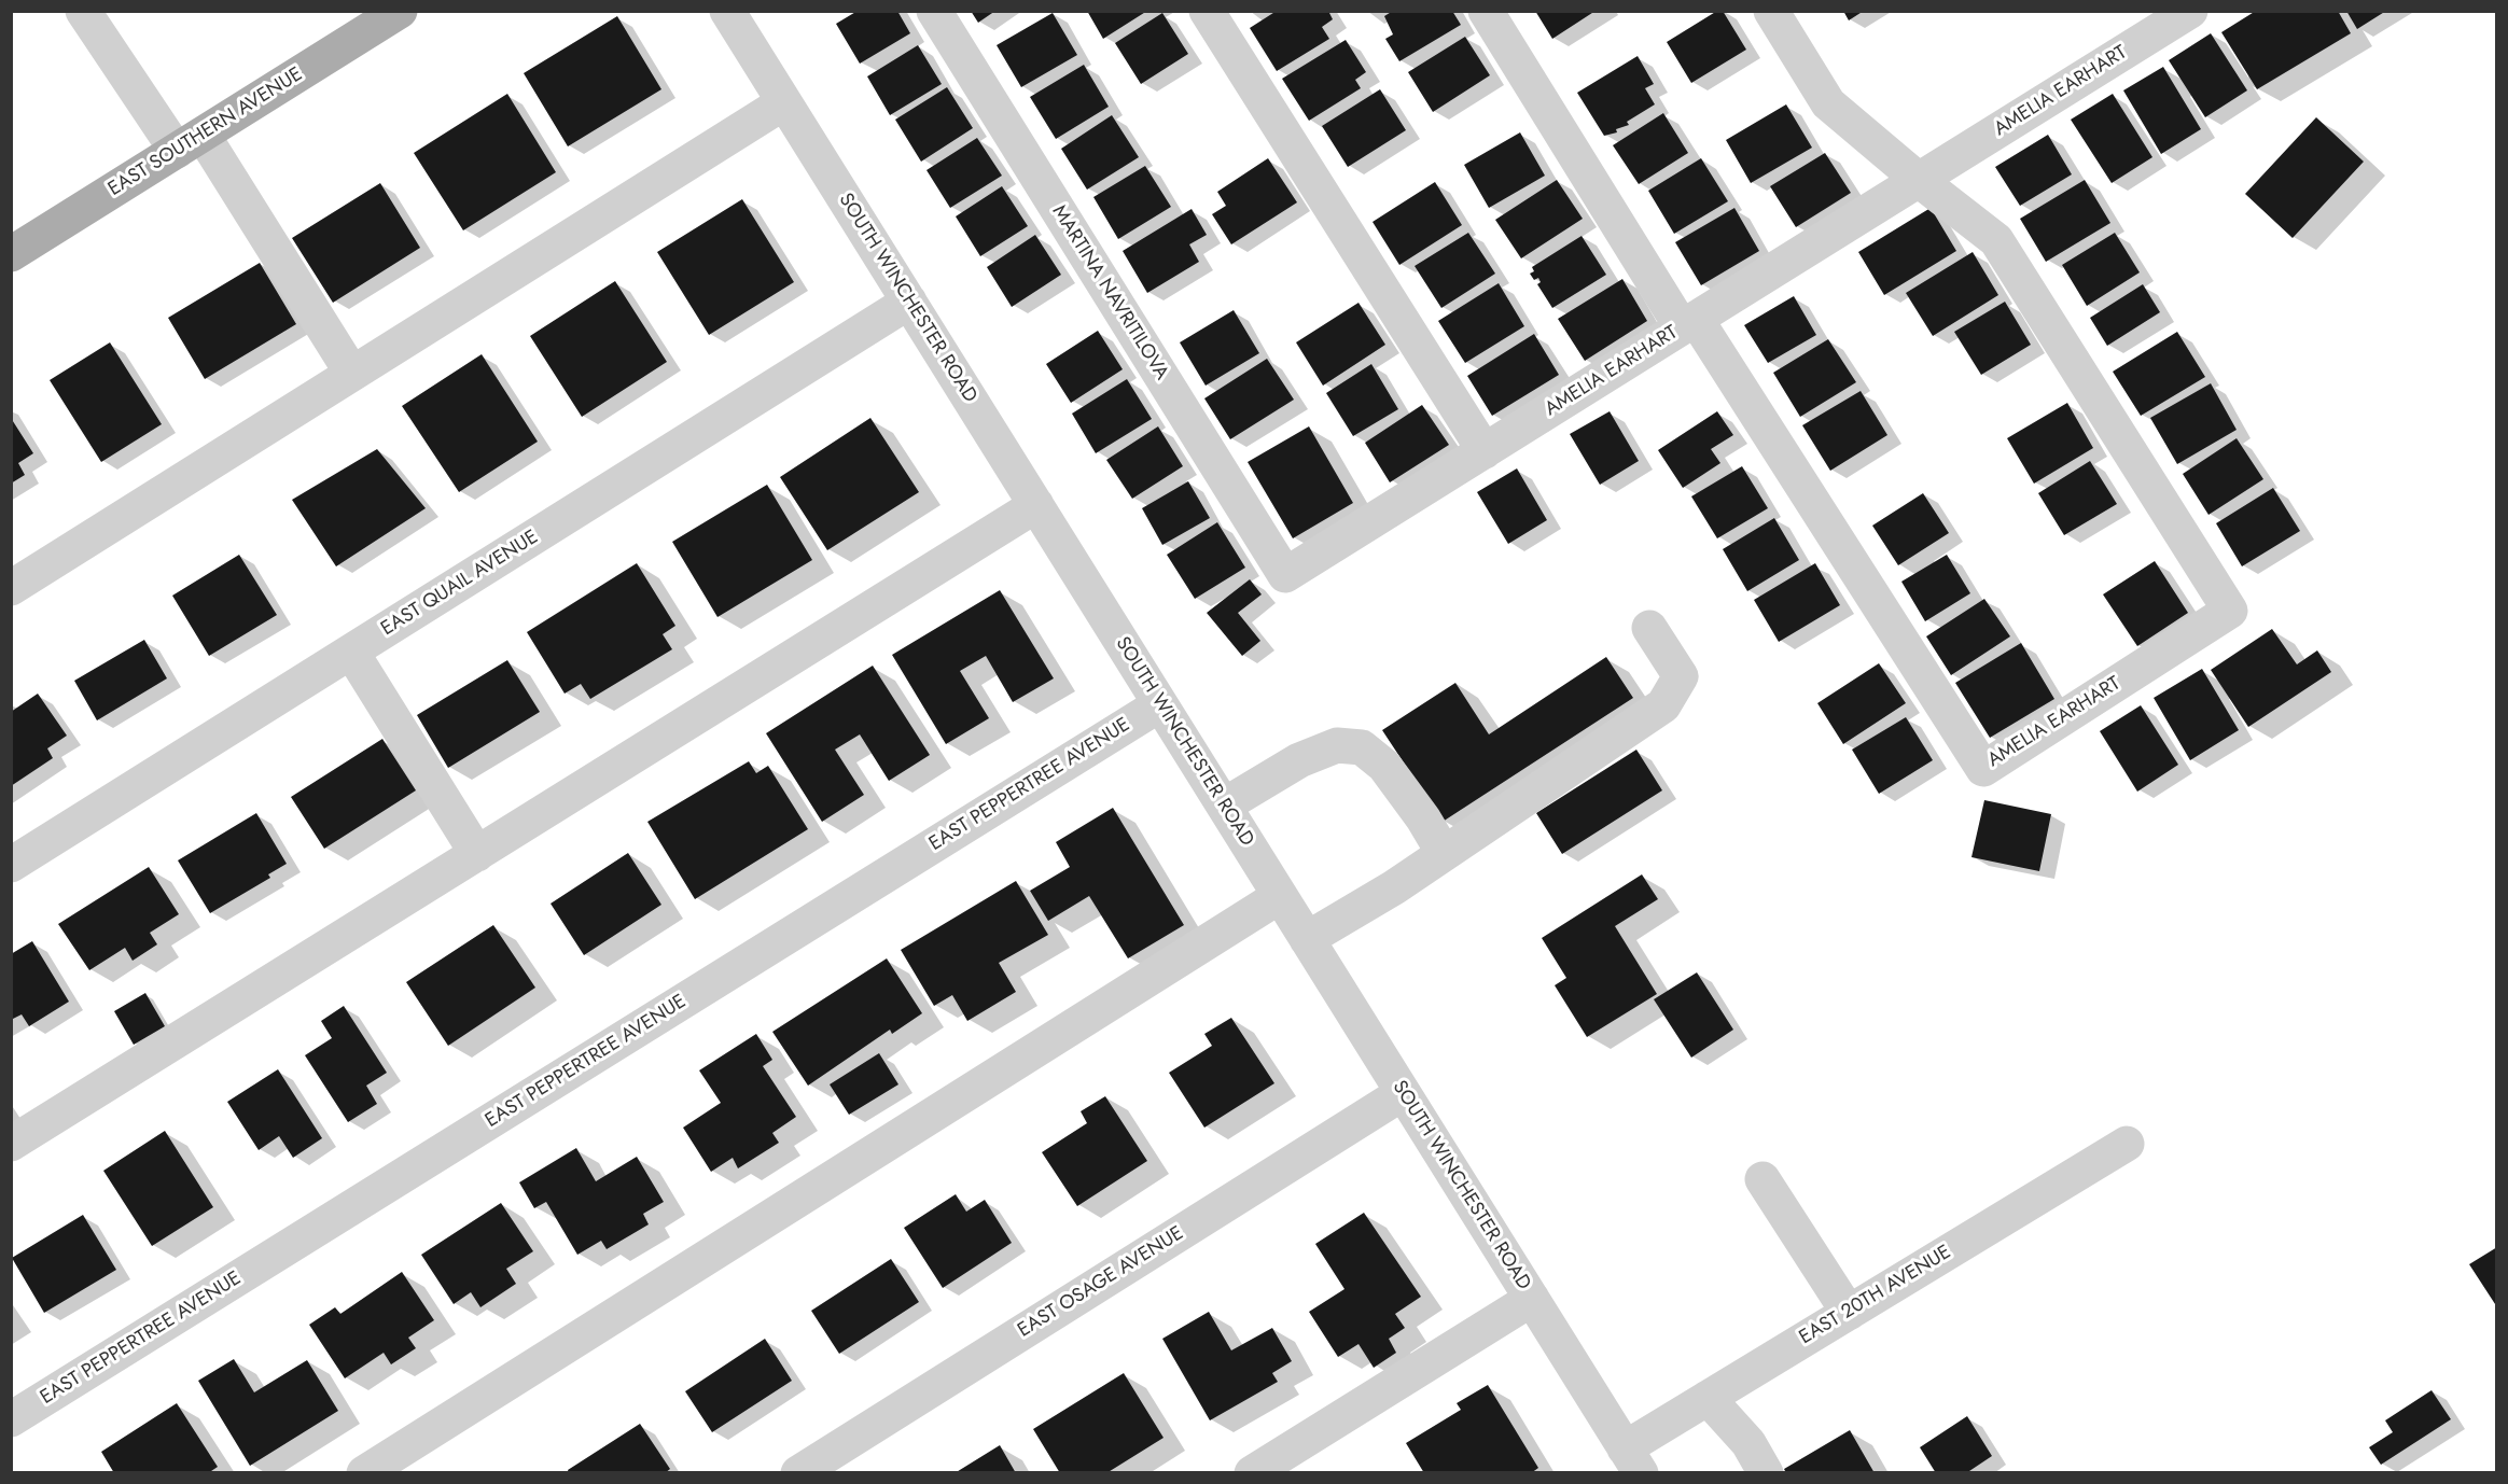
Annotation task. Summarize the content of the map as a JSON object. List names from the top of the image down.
{
  "streets": {
    "main road": ["EAST SOUTHERN AVENUE"],
    "street": [
      "AMELIA EARHART",
      "MARTINA NAVRITILOVA",
      "SOUTH WINCHESTER ROAD",
      "EAST QUAIL AVENUE",
      "EAST PEPPERTREE AVENUE",
      "EAST OSAGE AVENUE",
      "EAST 20TH AVENUE"
    ]
  },
  "crossings": [
    ["AMELIA EARHART", "MARTINA NAVRITILOVA"],
    ["SOUTH WINCHESTER ROAD", "EAST QUAIL AVENUE"],
    ["SOUTH WINCHESTER ROAD", "EAST PEPPERTREE AVENUE"],
    ["SOUTH WINCHESTER ROAD", "EAST OSAGE AVENUE"],
    ["SOUTH WINCHESTER ROAD", "EAST 20TH AVENUE"]
  ]
}
